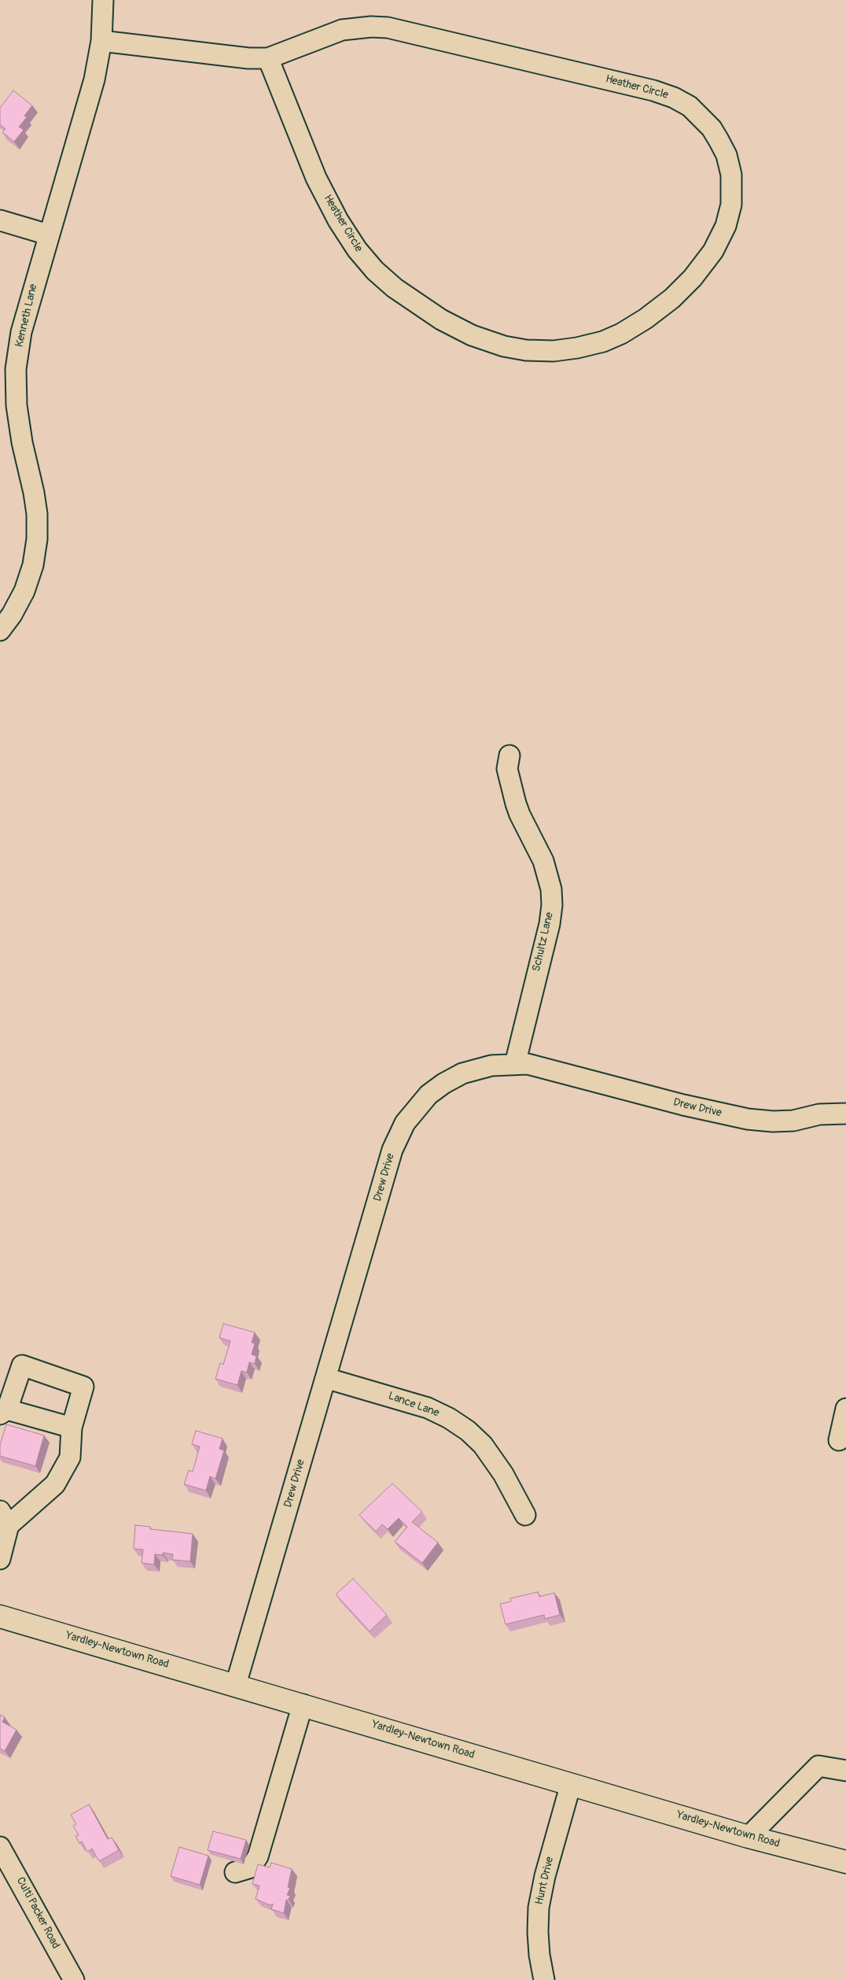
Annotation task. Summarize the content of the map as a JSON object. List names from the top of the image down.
{
  "streets": {
    "main road": ["Yardley-Newtown Road"],
    "street": [
      "Heather Circle",
      "Kenneth Lane",
      "Schultz Lane",
      "Drew Drive",
      "Lance Lane",
      "Hunt Drive",
      "Culti Packer Road"
    ]
  },
  "crossings": [
    ["Heather Circle", "Kenneth Lane"],
    ["Schultz Lane", "Drew Drive"],
    ["Drew Drive", "Lance Lane"],
    ["Drew Drive", "Yardley-Newtown Road"],
    ["Yardley-Newtown Road", "Hunt Drive"]
  ]
}
